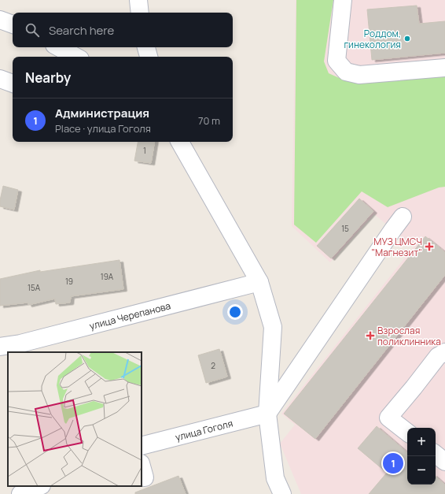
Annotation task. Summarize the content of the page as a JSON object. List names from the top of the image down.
{
  "streets": {
    "street": ["улица Черепанова", "улица Гоголя"]
  },
  "places": {
    "other": ["Роддом, гинекология"],
    "health": ["МУЗ ЦМСЧ \"Магнезит\"", "Взрослая поликлинника"]
  },
  "house_numbers": [
    "1",
    "15",
    "19А",
    "19",
    "15А",
    "2"
  ],
  "page": {
    "search": "Search here",
    "heading": "Nearby",
    "list": [
      {
        "mark": "1",
        "name": "Администрация",
        "note": "Place · улица Гоголя",
        "value": "70 m"
      }
    ],
    "map_buttons": ["+", "−"],
    "pins": "1"
  }
}
